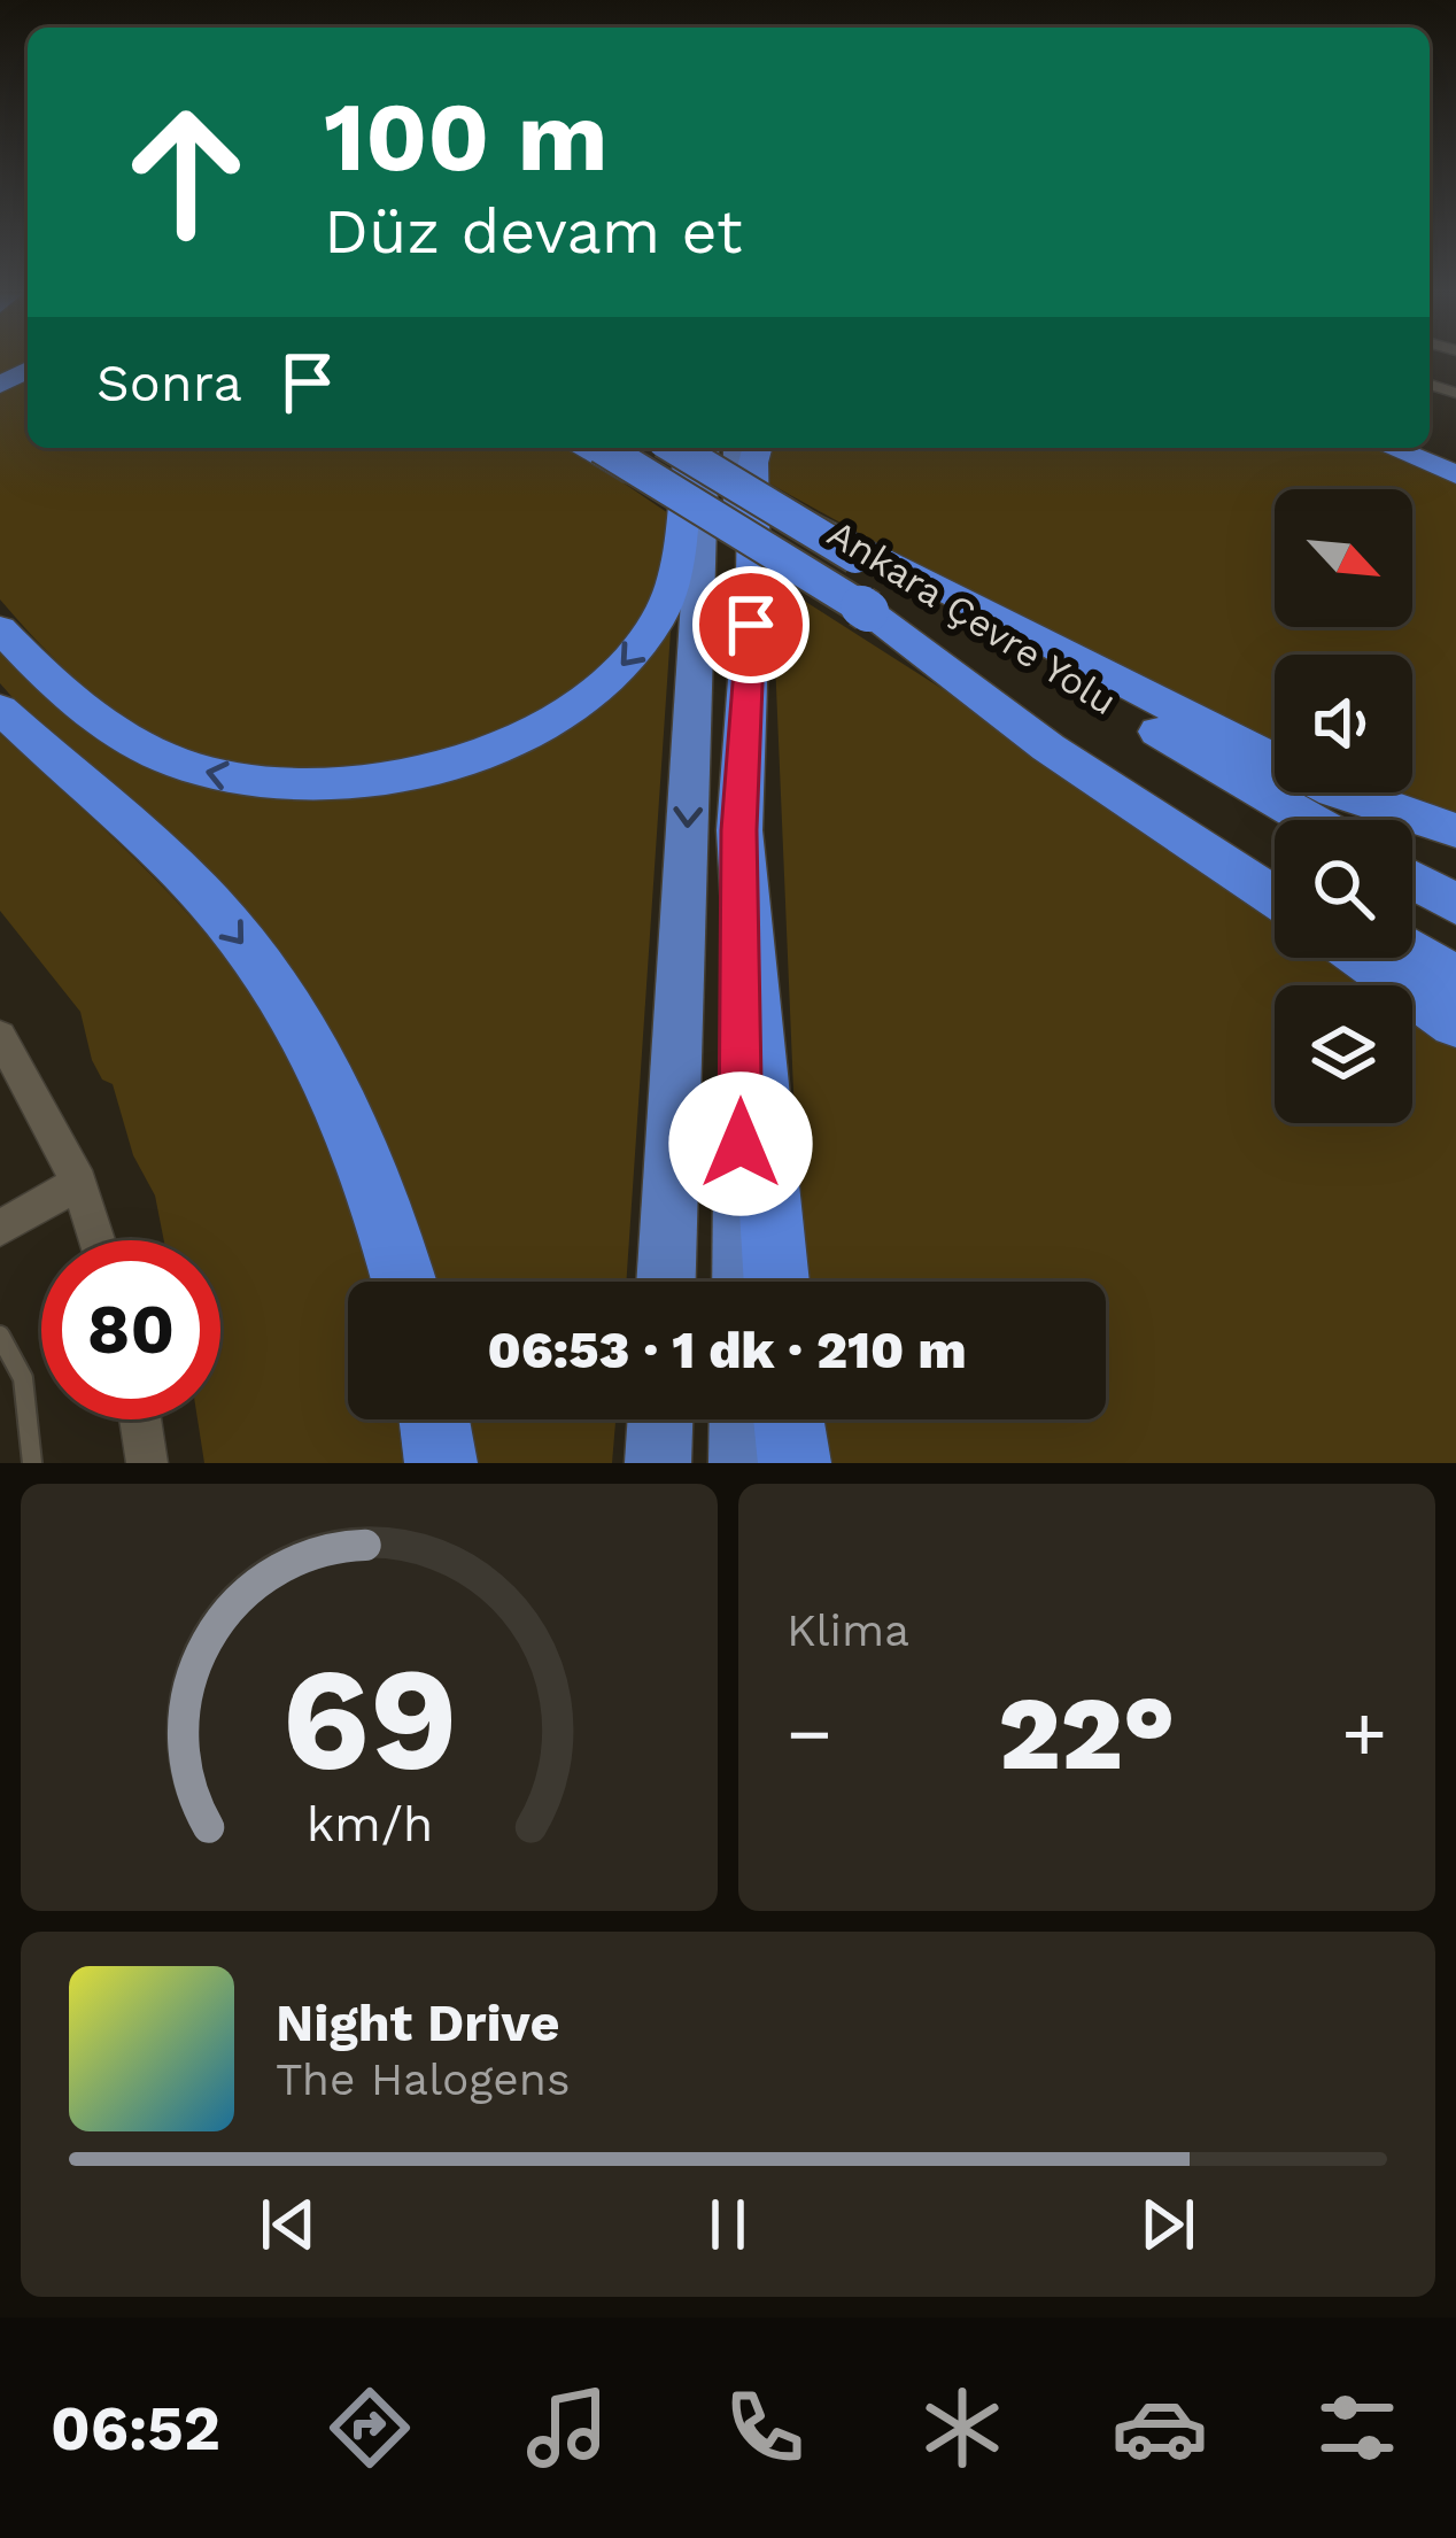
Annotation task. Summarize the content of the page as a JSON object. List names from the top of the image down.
{
  "streets": {
    "highway": ["Ankara Çevre Yolu"]
  },
  "north": "bottom right",
  "page": {
    "turn": ["100 m", "Düz devam et"],
    "then": "Sonra",
    "limit": "80",
    "trip": "06:53 · 1 dk · 210 m",
    "tile": "Klima",
    "heat": ["−", "22°", "+"],
    "song": ["Night Drive", "The Halogens"],
    "tabs": "06:52",
    "gauge": ["69", "km/h"]
  }
}
